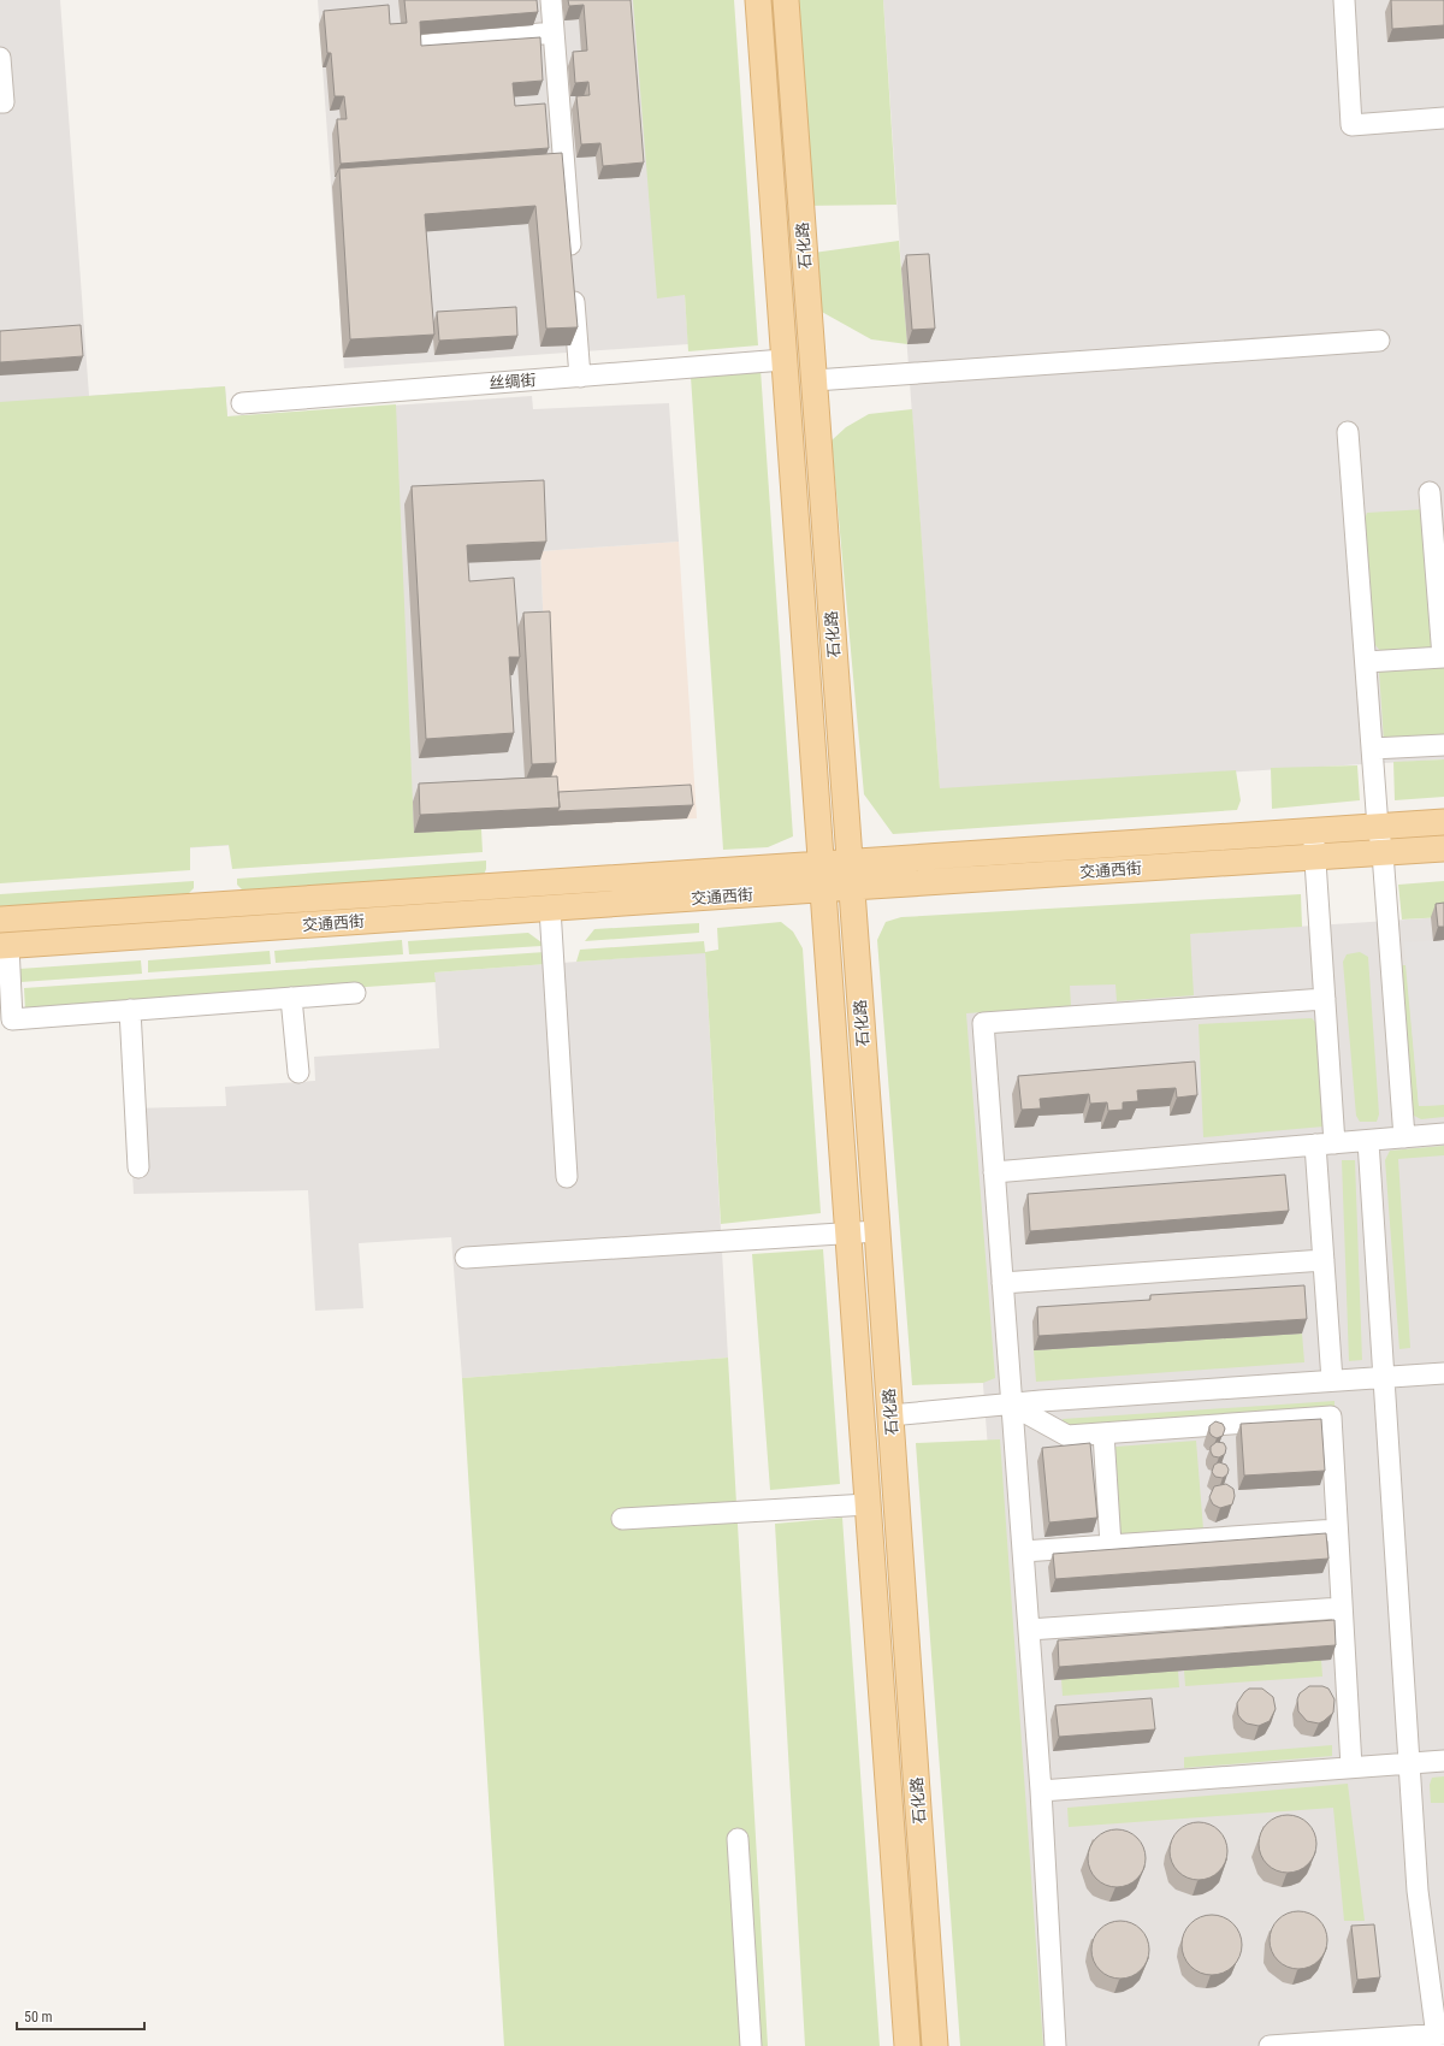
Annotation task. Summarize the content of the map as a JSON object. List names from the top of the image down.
{
  "streets": {
    "main road": ["石化路", "交通西街"],
    "street": ["丝绸街"]
  },
  "crossings": [
    ["石化路", "丝绸街"],
    ["石化路", "交通西街"]
  ],
  "scale_bar": "50 m"
}
